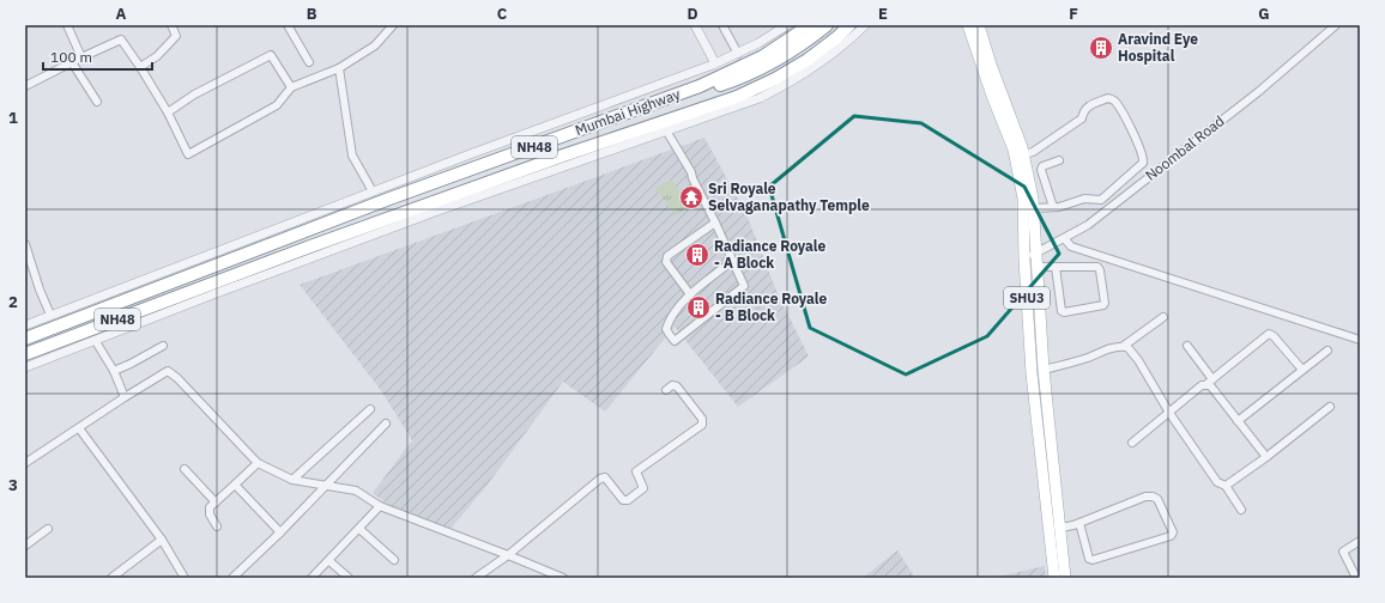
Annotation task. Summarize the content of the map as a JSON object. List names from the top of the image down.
{
  "streets": {
    "highway": ["Mumbai Highway", "NH48"],
    "main road": ["SHU3"],
    "street": ["Noombal Road"]
  },
  "crossings": [
    ["Mumbai Highway", "NH48"],
    ["Noombal Road", "SHU3"]
  ],
  "places": {
    "building": ["Aravind Eye Hospital", "Radiance Royale - A Block", "Radiance Royale - B Block"],
    "temple": ["Sri Royale Selvaganapathy Temple"]
  },
  "scale_bar": "100 m",
  "grid": {
    "columns": [
      "A",
      "B",
      "C",
      "D",
      "E",
      "F",
      "G"
    ],
    "rows": ["1", "2", "3"]
  }
}
